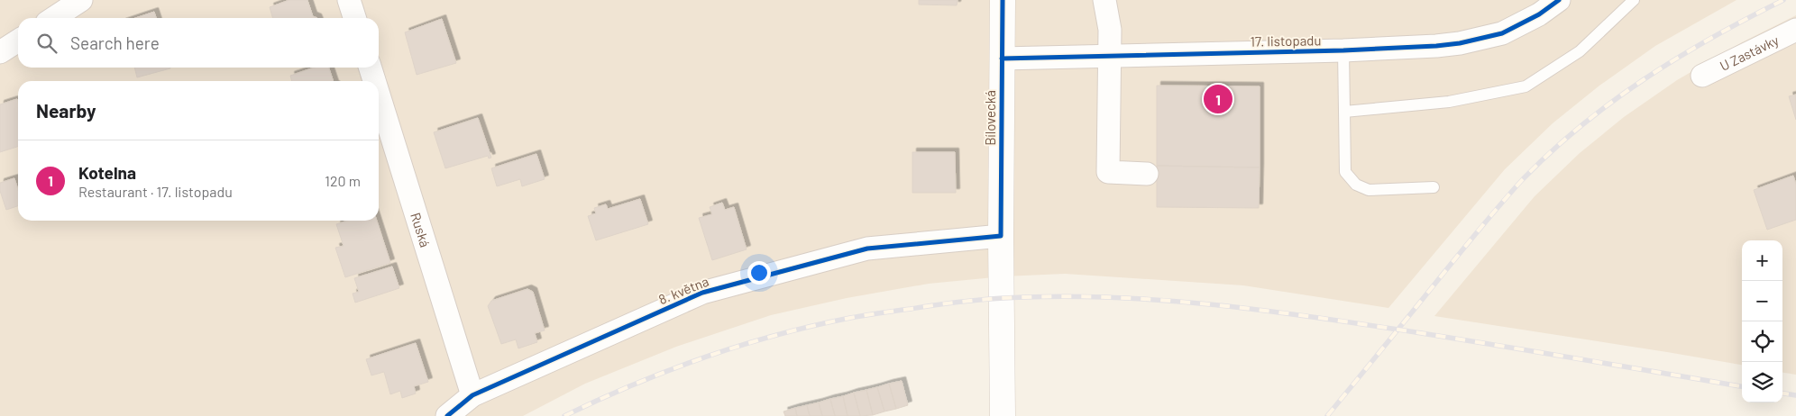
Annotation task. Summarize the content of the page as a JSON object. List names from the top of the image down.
{
  "streets": {
    "main road": ["Bílovecká"],
    "street": [
      "17. listopadu",
      "U Zastávky",
      "Ruská",
      "8. května"
    ]
  },
  "crossings": [
    ["17. listopadu", "Bílovecká"],
    ["Bílovecká", "8. května"],
    ["Ruská", "8. května"]
  ],
  "page": {
    "search": "Search here",
    "heading": "Nearby",
    "pins": "1",
    "list": [
      {
        "mark": "1",
        "name": "Kotelna",
        "note": "Restaurant · 17. listopadu",
        "value": "120 m"
      }
    ],
    "map_buttons": ["+", "−"]
  }
}
